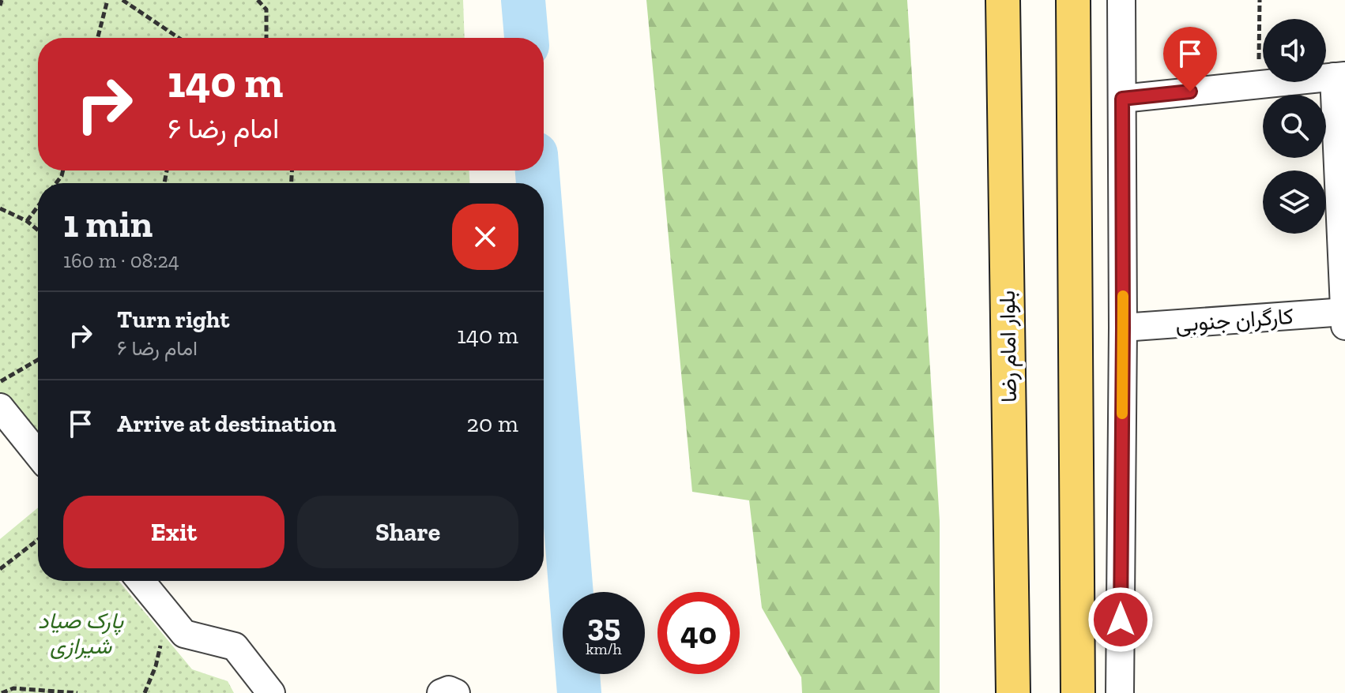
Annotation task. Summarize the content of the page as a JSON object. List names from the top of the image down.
{
  "streets": {
    "main road": ["بلوار امام رضا"],
    "street": ["کارگران جنوبی"]
  },
  "parks": ["پارک صیاد شیرازی"],
  "page": {
    "turn": ["140 m", "امام رضا ۶"],
    "heading": ["1 min", "160 m · 08:24"],
    "list": [
      {
        "name": "Turn right",
        "note": "امام رضا ۶",
        "value": "140 m"
      },
      {
        "name": "Arrive at destination",
        "value": "20 m"
      }
    ],
    "buttons": ["Exit", "Share"],
    "speed": "35 km/h",
    "limit": "40"
  }
}
